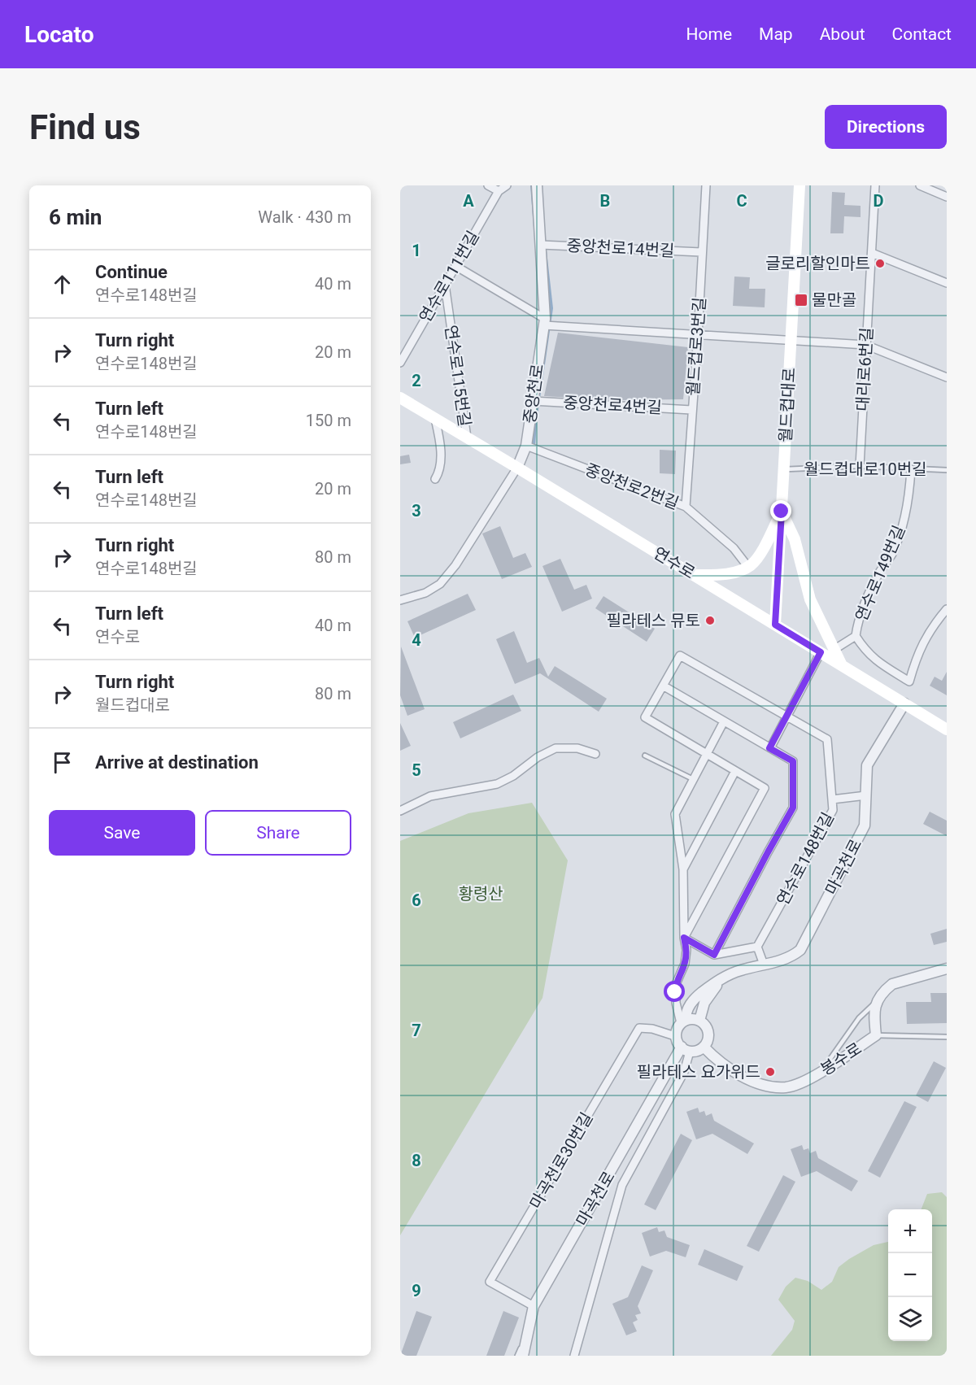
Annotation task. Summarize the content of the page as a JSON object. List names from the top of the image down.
{
  "streets": {
    "main road": ["월드컵대로", "연수로"],
    "street": [
      "중앙천로14번길",
      "연수로111번길",
      "월드컵로3번길",
      "대리로6번길",
      "연수로115번길",
      "중앙천로",
      "중앙천로4번길",
      "중앙천로2번길",
      "연수로149번길",
      "연수로148번길",
      "마곡천로",
      "봉수로",
      "마곡천로30번길"
    ],
    "lane": ["월드컵대로10번길"]
  },
  "crossings": [
    ["중앙천로14번길", "월드컵로3번길"],
    ["중앙천로14번길", "중앙천로"],
    ["연수로111번길", "연수로115번길"],
    ["월드컵로3번길", "중앙천로4번길"],
    ["월드컵로3번길", "중앙천로2번길"],
    ["대리로6번길", "월드컵대로10번길"],
    ["연수로115번길", "연수로"],
    ["중앙천로", "중앙천로4번길"],
    ["중앙천로", "중앙천로2번길"],
    ["중앙천로", "연수로"],
    ["월드컵대로", "월드컵대로10번길"],
    ["월드컵대로", "연수로"],
    ["월드컵대로10번길", "연수로149번길"],
    ["연수로", "마곡천로"],
    ["마곡천로", "봉수로"],
    ["마곡천로", "마곡천로30번길"],
    ["봉수로", "마곡천로30번길"]
  ],
  "parks": ["황령산"],
  "places": {
    "other": ["글로리할인마트", "필라테스 뮤토", "필라테스 요가위드"],
    "transit": ["물만골"]
  },
  "page": {
    "header": "Locato",
    "nav": [
      "Home",
      "Map",
      "About",
      "Contact"
    ],
    "buttons": [
      "Directions",
      ["Save", "Share"]
    ],
    "title": "Find us",
    "heading": ["6 min", "Walk · 430 m"],
    "list": [
      ["Continue", "연수로148번길", "40 m"],
      ["Turn right", "연수로148번길", "20 m"],
      ["Turn left", "연수로148번길", "150 m"],
      ["Turn left", "연수로148번길", "20 m"],
      ["Turn right", "연수로148번길", "80 m"],
      ["Turn left", "연수로", "40 m"],
      ["Turn right", "월드컵대로", "80 m"],
      "Arrive at destination"
    ],
    "map_buttons": ["+", "−"]
  },
  "grid": {
    "columns": [
      "A",
      "B",
      "C",
      "D"
    ],
    "rows": [
      "1",
      "2",
      "3",
      "4",
      "5",
      "6",
      "7",
      "8",
      "9"
    ]
  }
}
